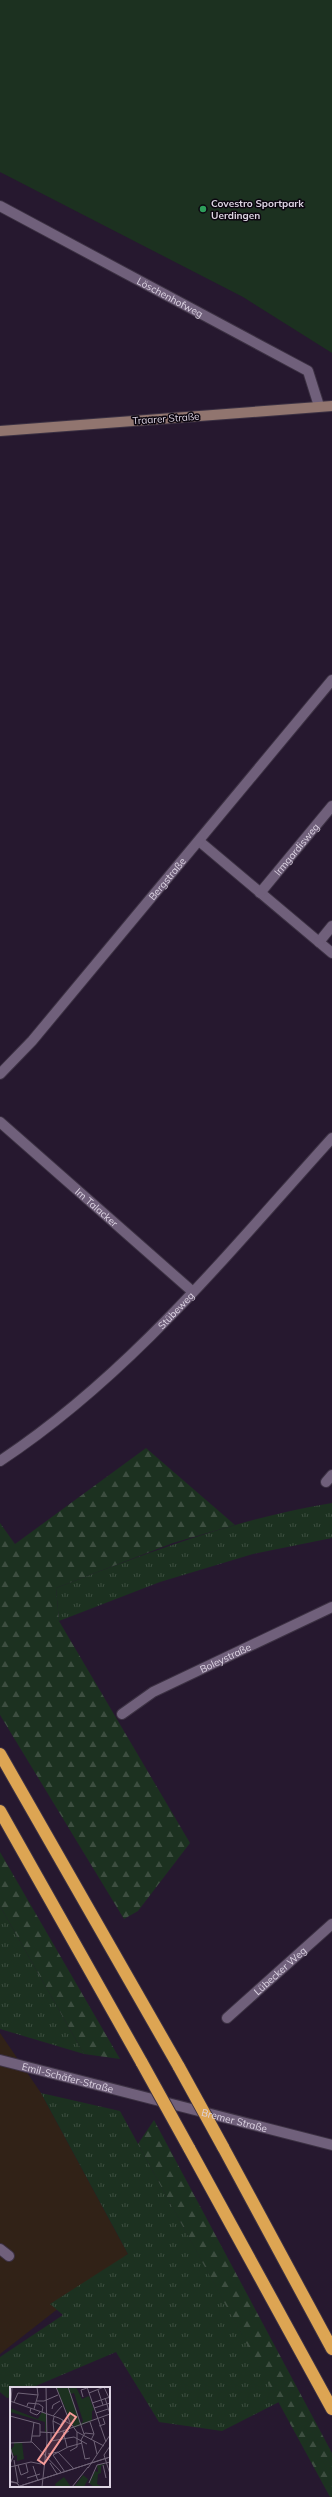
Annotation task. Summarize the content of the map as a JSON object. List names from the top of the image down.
{
  "streets": {
    "street": [
      "Löschenhofweg",
      "Traarer Straße",
      "Irmgardisweg",
      "Bergstraße",
      "Im Talacker",
      "Stübeweg",
      "Boleystraße",
      "Lübecker Weg",
      "Emil-Schäfer-Straße",
      "Bremer Straße"
    ]
  },
  "crossings": [
    ["Löschenhofweg", "Traarer Straße"],
    ["Im Talacker", "Stübeweg"],
    ["Emil-Schäfer-Straße", "Bremer Straße"]
  ],
  "places": ["Covestro Sportpark Uerdingen"]
}
